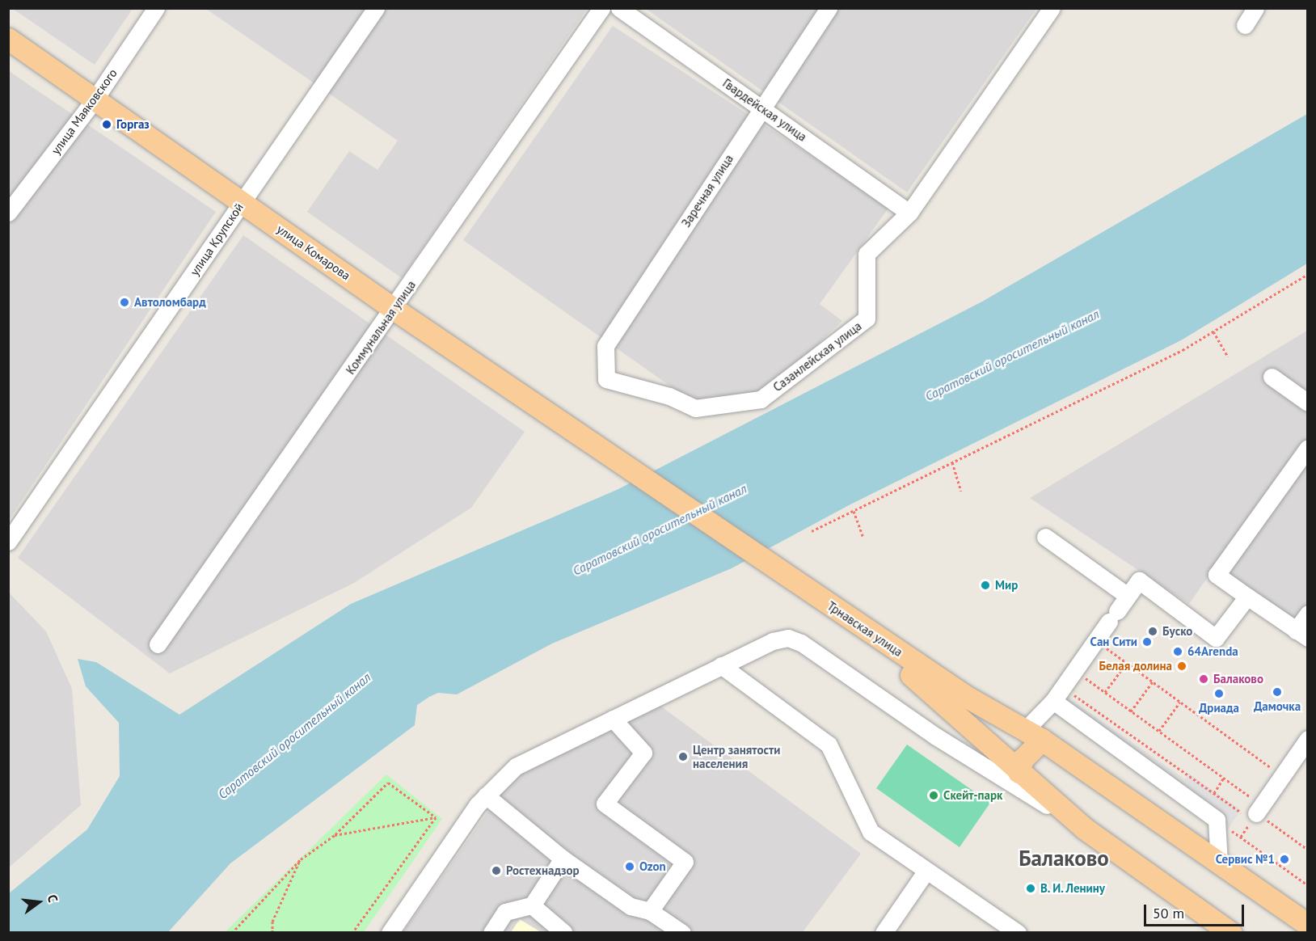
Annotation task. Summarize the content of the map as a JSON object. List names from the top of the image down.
{
  "streets": {
    "main road": ["улица Комарова", "Трнавская улица"],
    "street": [
      "Гвардейская улица",
      "улица Маяковского",
      "Заречная улица",
      "улица Крупской",
      "Коммунальная улица",
      "Сазанлейская улица"
    ]
  },
  "crossings": [
    ["Гвардейская улица", "Заречная улица"],
    ["Гвардейская улица", "Сазанлейская улица"],
    ["улица Маяковского", "улица Комарова"],
    ["Заречная улица", "Сазанлейская улица"],
    ["улица Крупской", "улица Комарова"],
    ["улица Комарова", "Коммунальная улица"],
    ["улица Комарова", "Трнавская улица"]
  ],
  "districts": ["Балаково"],
  "water": ["Саратовский оросительный канал"],
  "places": [
    "Горгаз",
    "Автоломбард",
    "Мир",
    "Буско",
    "Сан Сити",
    "64Arenda",
    "Белая долина",
    "Балаково",
    "Дамочка",
    "Дриада",
    "Центр занятости населения",
    "Скейт-парк",
    "Сервис №1",
    "Ozon",
    "Ростехнадзор",
    "В. И. Ленину"
  ],
  "scale_bar": "50 m",
  "north": "right"
}
